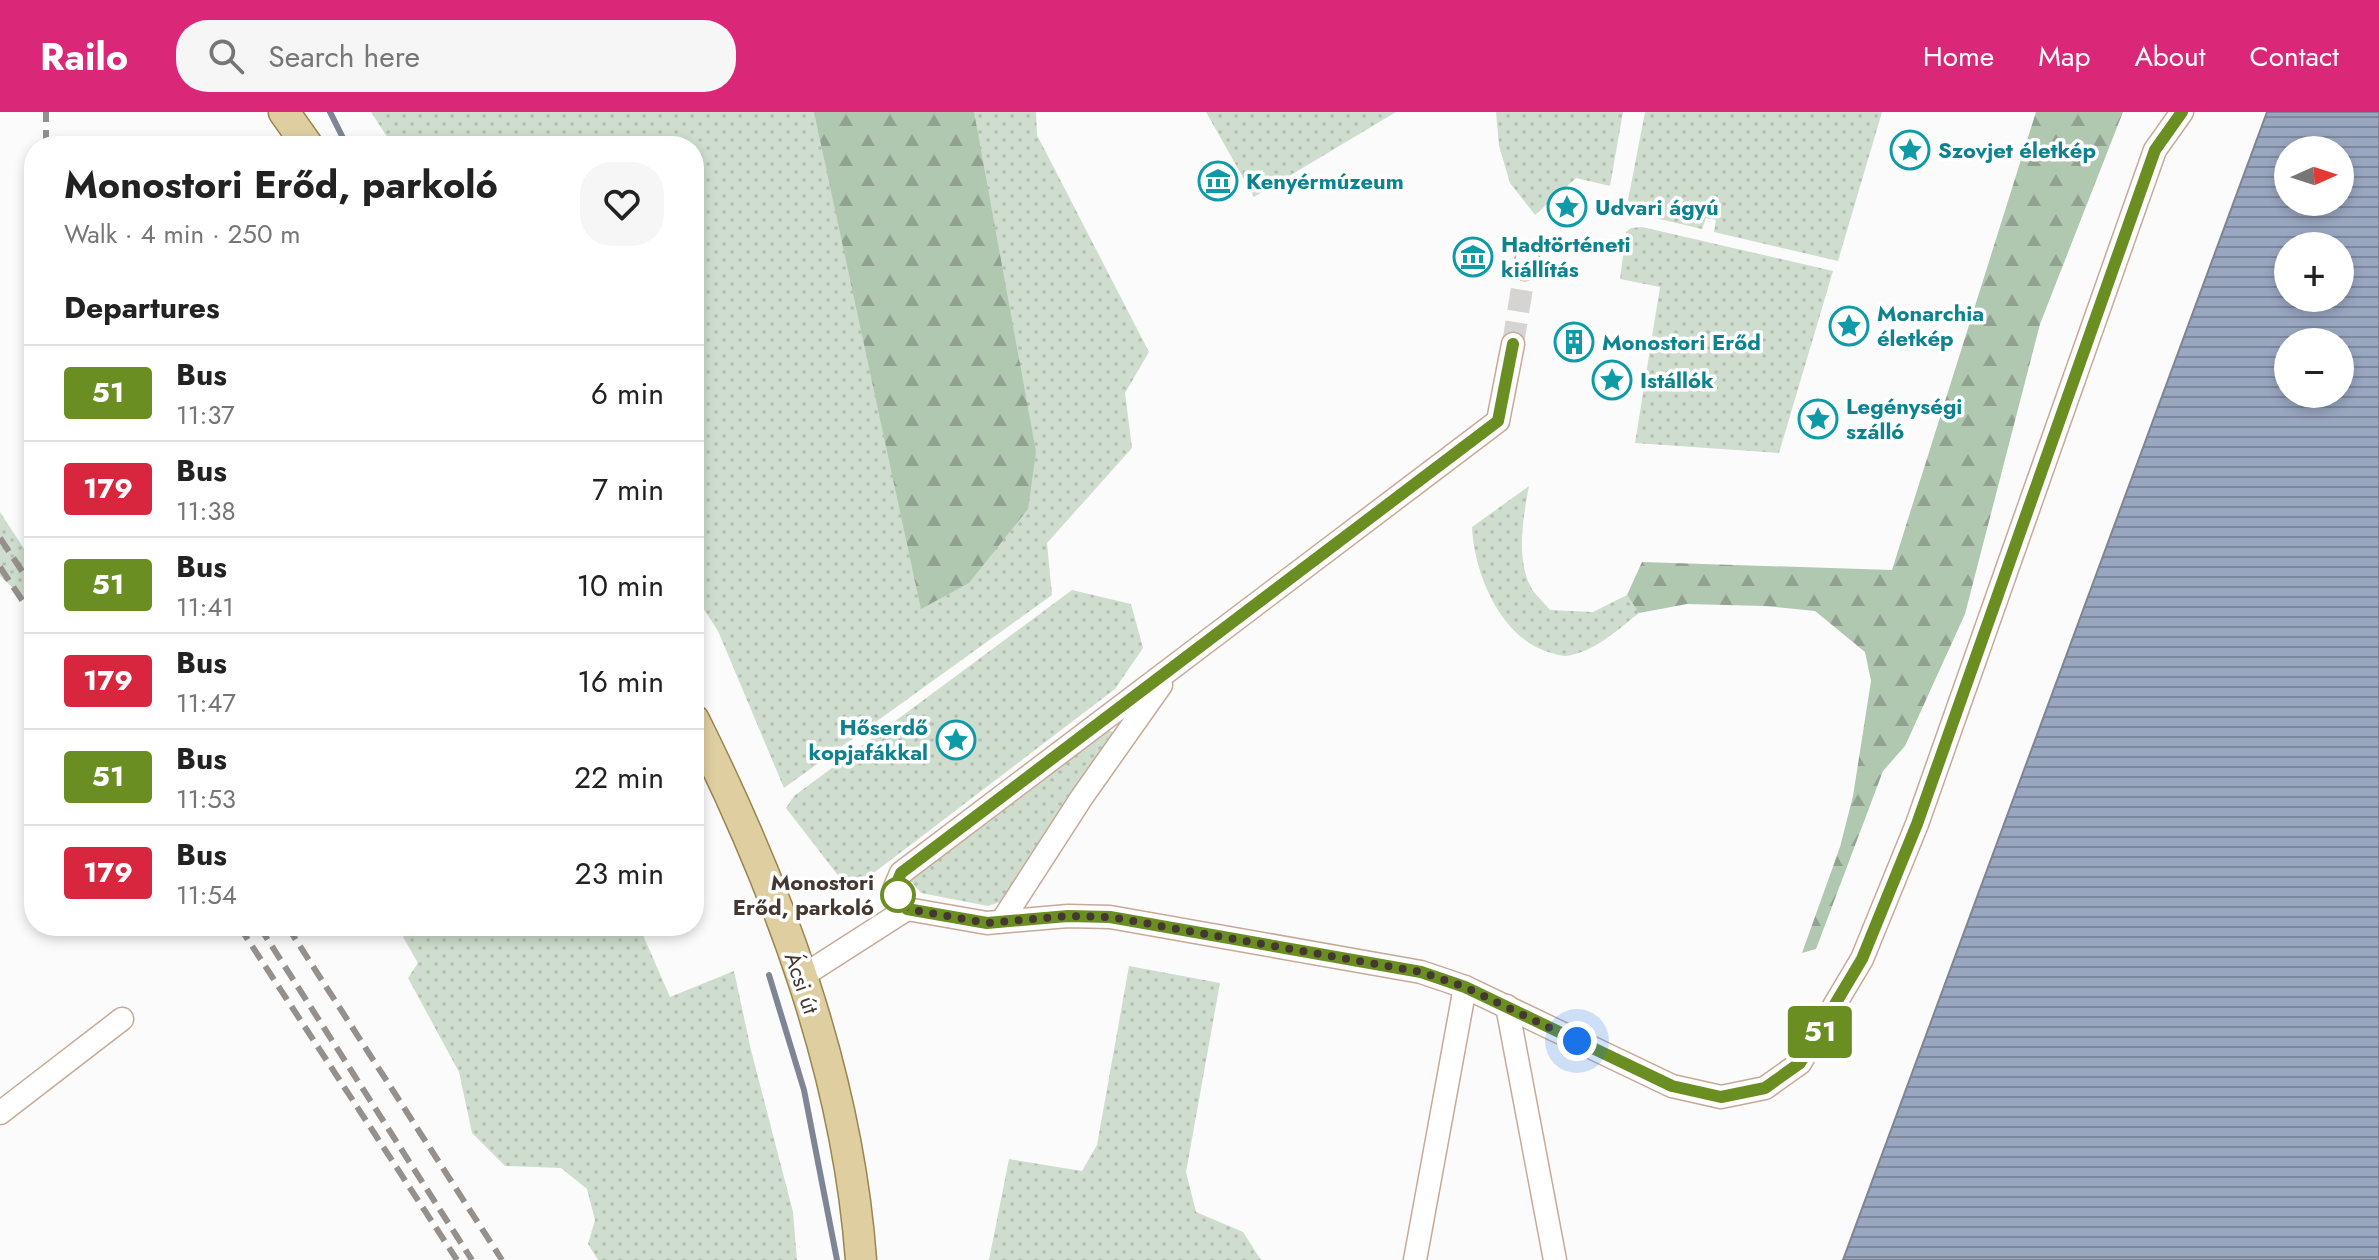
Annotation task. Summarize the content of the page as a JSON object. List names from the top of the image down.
{
  "streets": {
    "main road": ["Ácsi út"]
  },
  "places": {
    "place": [
      "Szovjet életkép",
      "Udvari ágyú",
      "Monarchia életkép",
      "Istállók",
      "Legénységi szálló",
      "Hőserdő kopjafákkal"
    ],
    "museum": ["Kenyérmúzeum", "Hadtörténeti kiállítás"],
    "building": ["Monostori Erőd"],
    "other": ["Monostori Erőd, parkoló"]
  },
  "lines": ["bus line 51"],
  "north": "right",
  "page": {
    "header": "Railo",
    "search": "Search here",
    "nav": [
      "Home",
      "Map",
      "About",
      "Contact"
    ],
    "on_map": "51",
    "map_buttons": ["+", "−"],
    "heading": [
      ["Monostori Erőd, parkoló", "Walk · 4 min · 250 m"],
      "Departures"
    ],
    "list": [
      {
        "mark": "51",
        "name": "Bus",
        "note": "11:37",
        "value": "6 min"
      },
      {
        "mark": "179",
        "name": "Bus",
        "note": "11:38",
        "value": "7 min"
      },
      {
        "mark": "51",
        "name": "Bus",
        "note": "11:41",
        "value": "10 min"
      },
      {
        "mark": "179",
        "name": "Bus",
        "note": "11:47",
        "value": "16 min"
      },
      {
        "mark": "51",
        "name": "Bus",
        "note": "11:53",
        "value": "22 min"
      },
      {
        "mark": "179",
        "name": "Bus",
        "note": "11:54",
        "value": "23 min"
      }
    ]
  }
}
